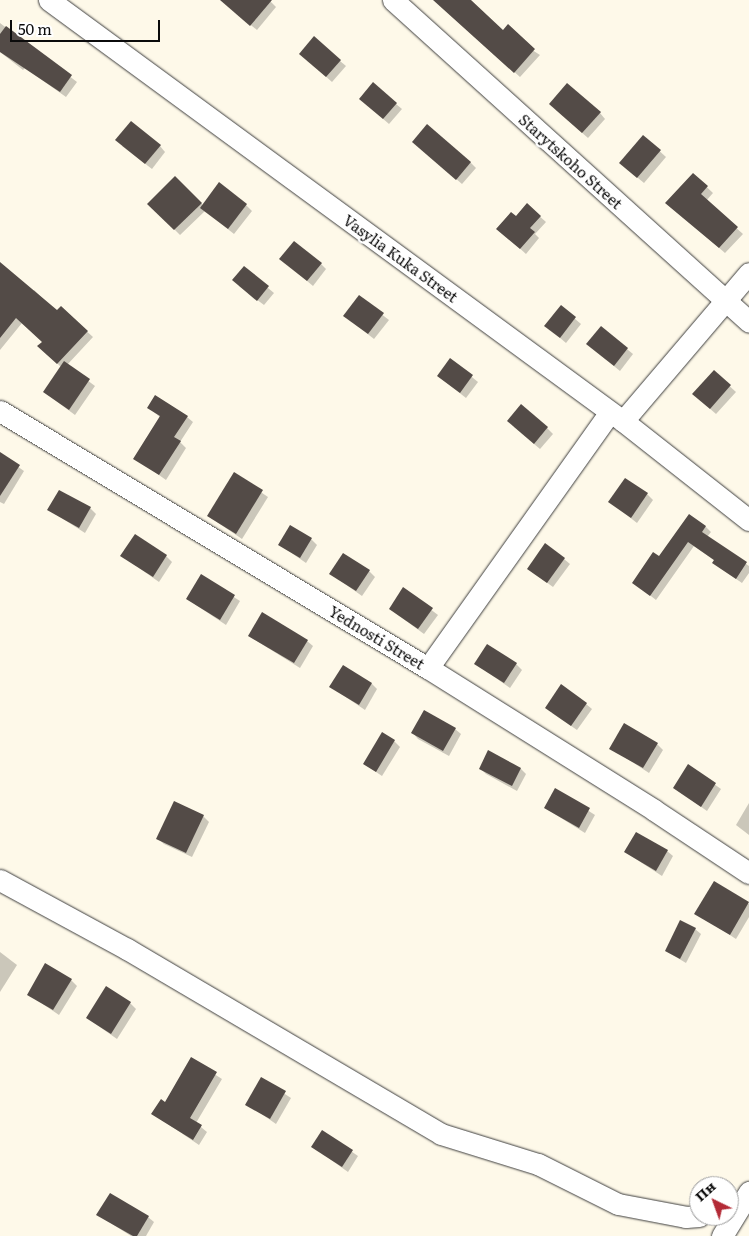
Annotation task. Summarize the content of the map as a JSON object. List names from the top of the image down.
{
  "streets": {
    "street": ["Starytskoho Street", "Vasylia Kuka Street", "Yednosti Street"]
  },
  "scale_bar": "50 m",
  "north": "top left"
}
